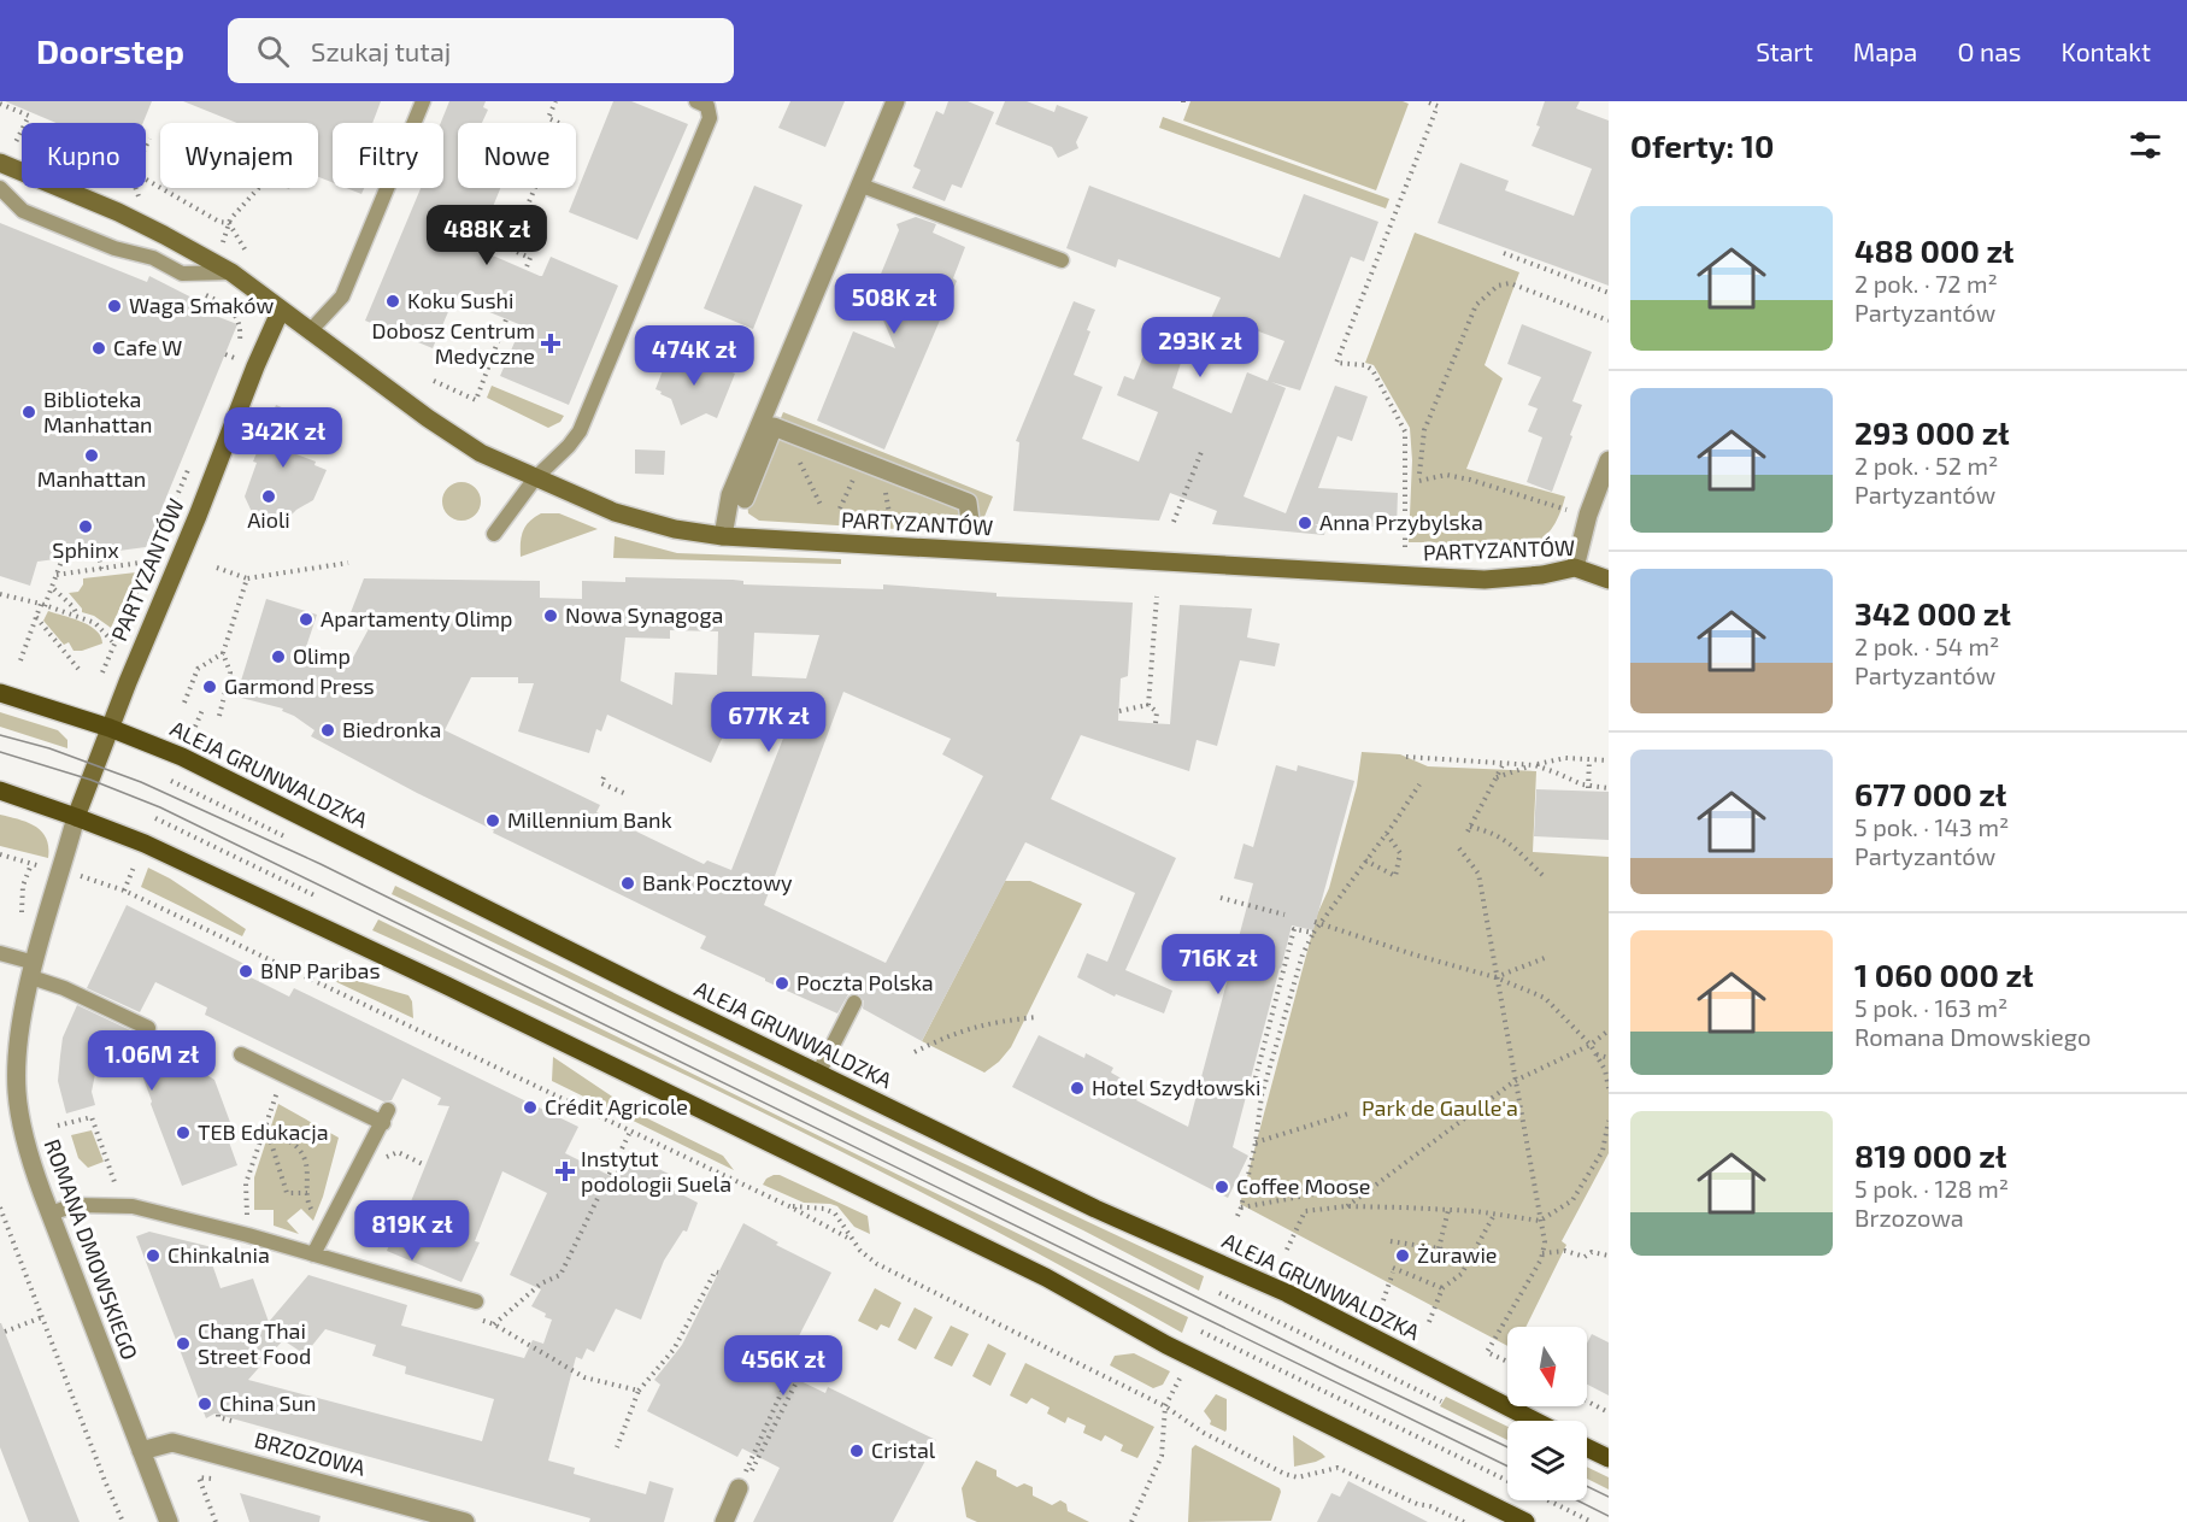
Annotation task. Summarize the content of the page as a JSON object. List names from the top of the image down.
{
  "streets": {
    "main road": ["ALEJA GRUNWALDZKA"],
    "street": ["PARTYZANTÓW", "ROMANA DMOWSKIEGO", "BRZOZOWA"]
  },
  "crossings": [
    ["PARTYZANTÓW", "ALEJA GRUNWALDZKA"],
    ["PARTYZANTÓW", "ROMANA DMOWSKIEGO"],
    ["ROMANA DMOWSKIEGO", "BRZOZOWA"]
  ],
  "parks": ["Park de Gaulle'a"],
  "places": {
    "other": [
      "Koku Sushi",
      "Waga Smaków",
      "Cafe W",
      "Biblioteka Manhattan",
      "Manhattan",
      "Aioli",
      "Anna Przybylska",
      "Sphinx",
      "Nowa Synagoga",
      "Apartamenty Olimp",
      "Olimp",
      "Garmond Press",
      "Biedronka",
      "Millennium Bank",
      "Bank Pocztowy",
      "BNP Paribas",
      "Poczta Polska",
      "Hotel Szydłowski",
      "Crédit Agricole",
      "TEB Edukacja",
      "Coffee Moose",
      "Chinkalnia",
      "Żurawie",
      "Chang Thai Street Food",
      "China Sun",
      "Cristal"
    ],
    "health": ["Dobosz Centrum Medyczne", "Instytut podologii Suela"]
  },
  "north": "bottom",
  "page": {
    "header": "Doorstep",
    "search": "Szukaj tutaj",
    "nav": [
      "Start",
      "Mapa",
      "O nas",
      "Kontakt"
    ],
    "heading": "Oferty: 10",
    "chip": [
      "Kupno",
      "Wynajem",
      "Filtry",
      "Nowe"
    ],
    "list": [
      {
        "name": "488 000 zł",
        "note": "2 pok. · 72 m² · Partyzantów"
      },
      {
        "name": "293 000 zł",
        "note": "2 pok. · 52 m² · Partyzantów"
      },
      {
        "name": "342 000 zł",
        "note": "2 pok. · 54 m² · Partyzantów"
      },
      {
        "name": "677 000 zł",
        "note": "5 pok. · 143 m² · Partyzantów"
      },
      {
        "name": "1 060 000 zł",
        "note": "5 pok. · 163 m² · Romana Dmowskiego"
      },
      {
        "name": "819 000 zł",
        "note": "5 pok. · 128 m² · Brzozowa"
      }
    ],
    "price": [
      "488K zł",
      "508K zł",
      "293K zł",
      "474K zł",
      "342K zł",
      "677K zł",
      "716K zł",
      "1.06M zł",
      "819K zł",
      "456K zł"
    ]
  }
}
